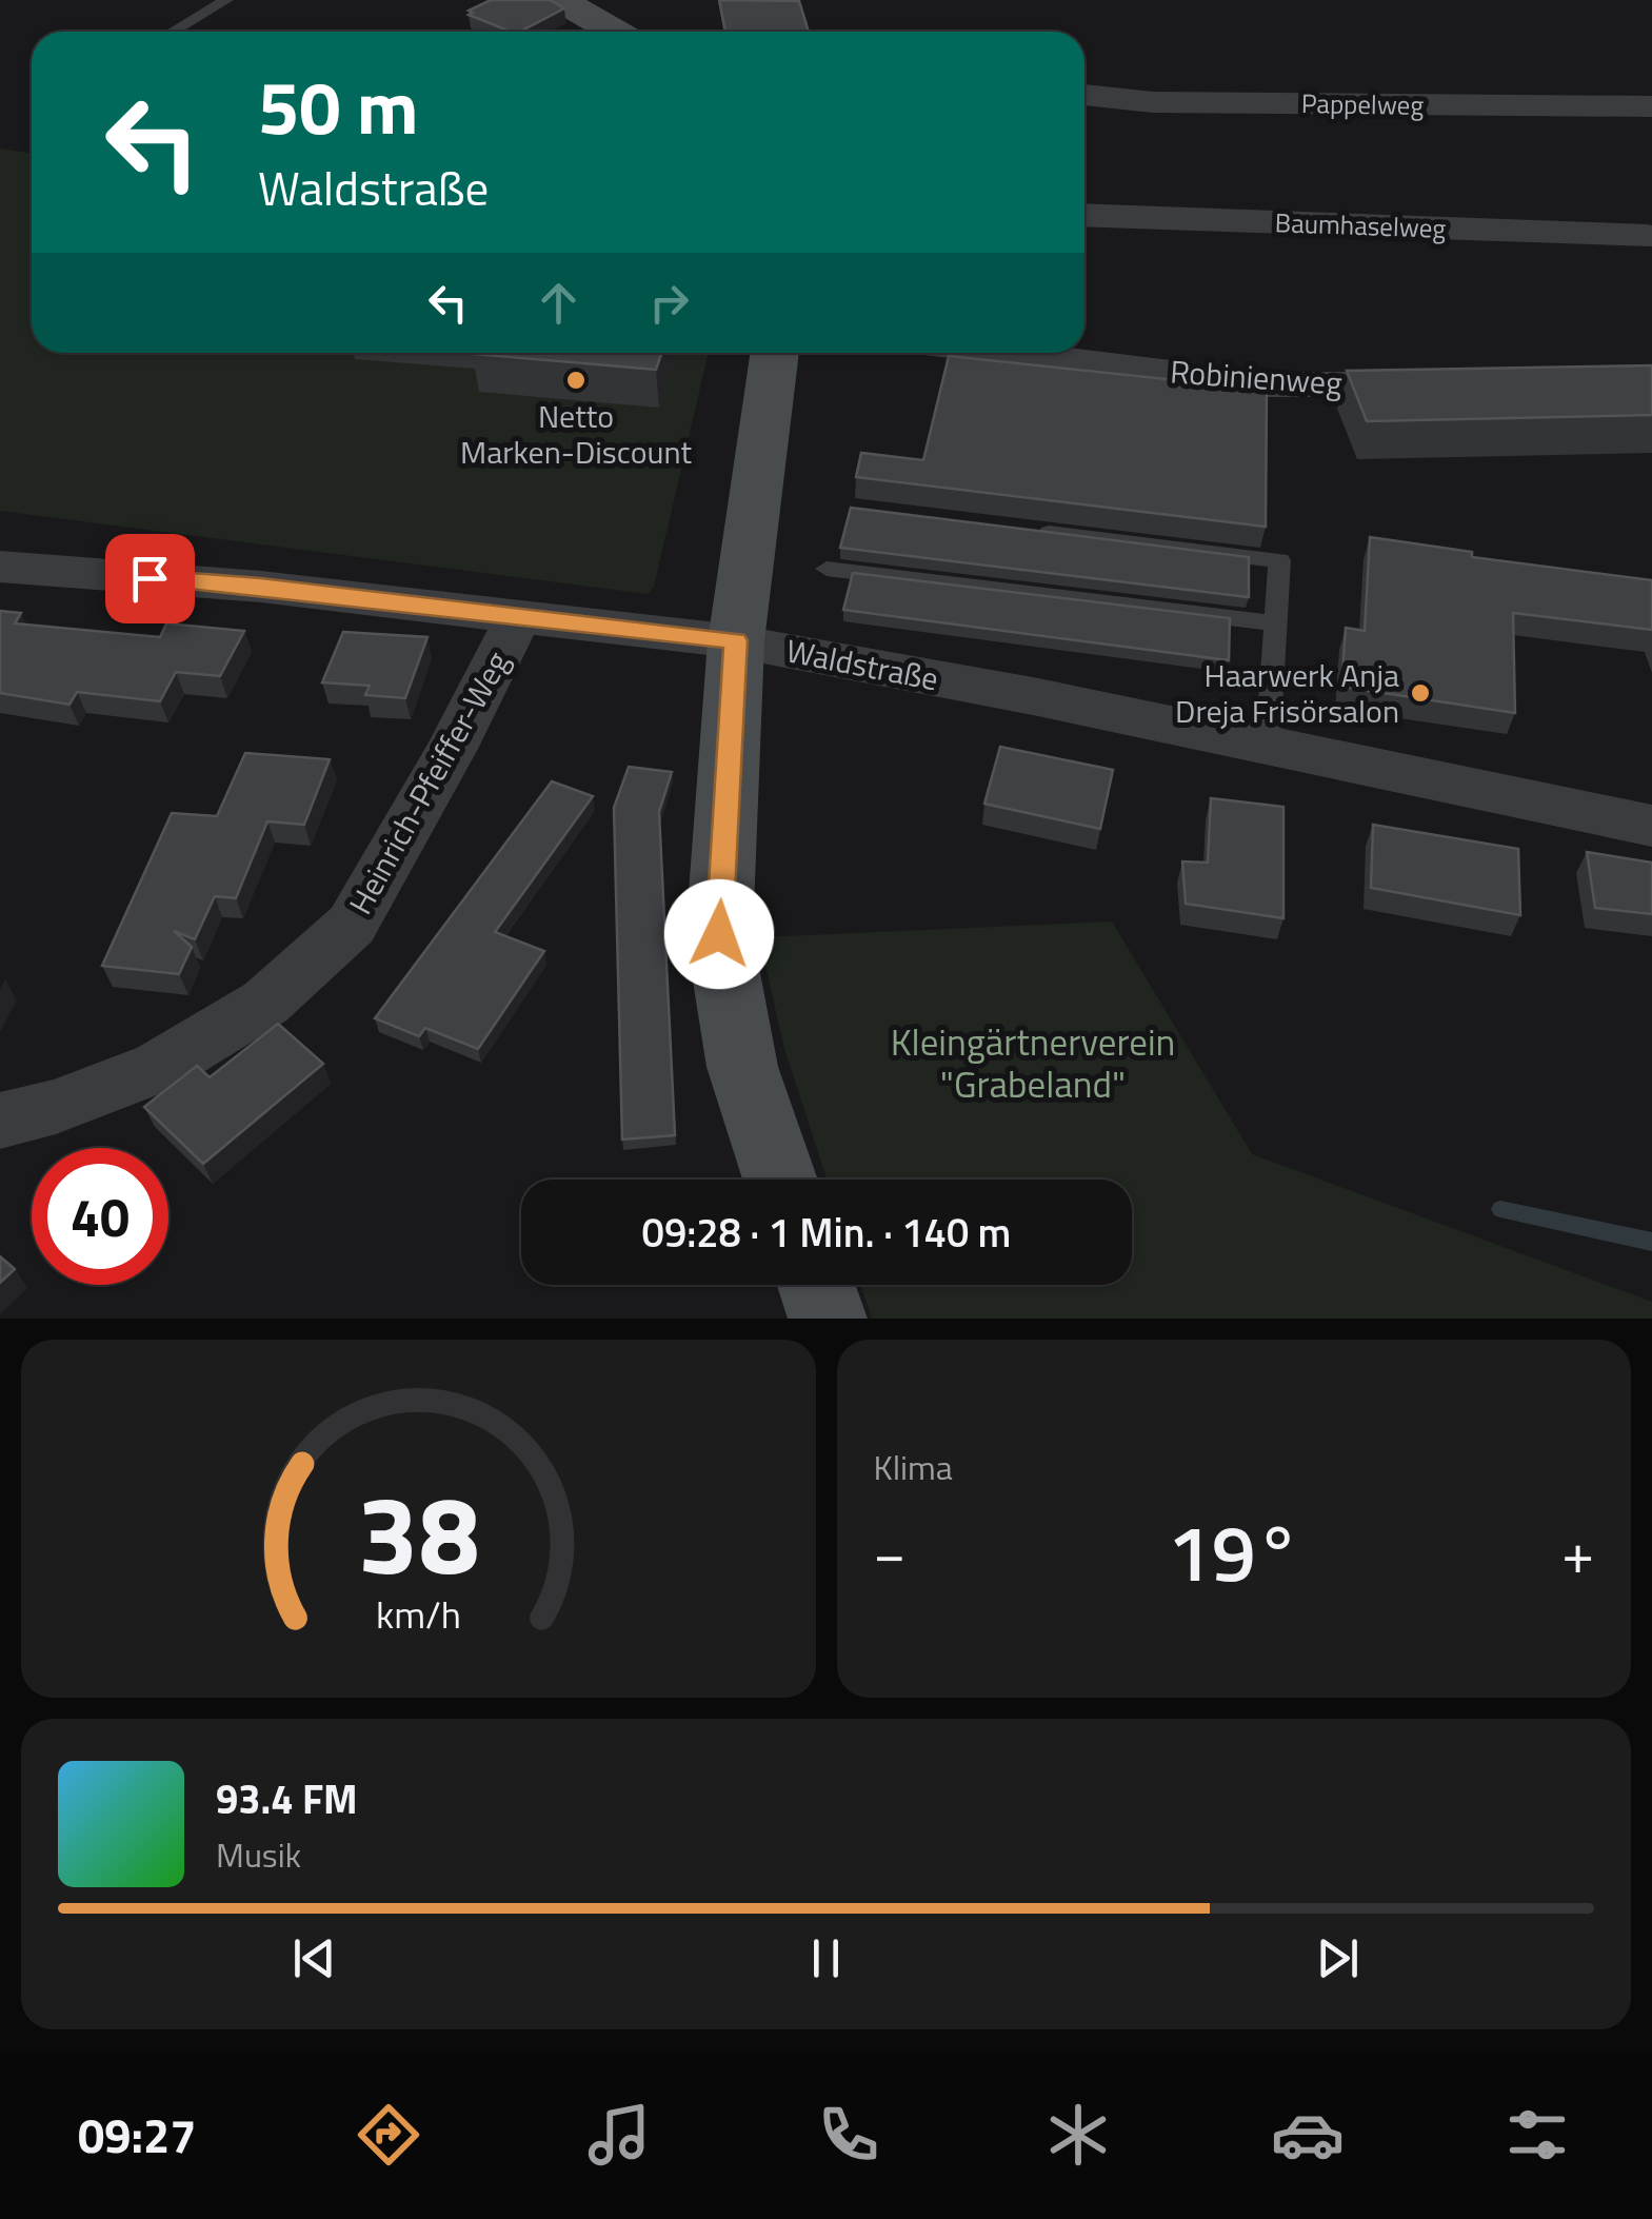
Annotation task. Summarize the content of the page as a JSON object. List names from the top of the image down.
{
  "streets": {
    "street": [
      "Pappelweg",
      "Baumhaselweg",
      "Robinienweg",
      "Waldstraße",
      "Heinrich-Pfeiffer-Weg"
    ]
  },
  "crossings": [
    ["Waldstraße", "Heinrich-Pfeiffer-Weg"]
  ],
  "parks": ["Kleingärtnerverein \"Grabeland\""],
  "places": ["Netto Marken-Discount", "Haarwerk Anja Dreja Frisörsalon"],
  "page": {
    "turn": ["50 m", "Waldstraße"],
    "limit": "40",
    "trip": "09:28 · 1 Min. · 140 m",
    "tile": "Klima",
    "heat": ["−", "19°", "+"],
    "song": ["93.4 FM", "Musik"],
    "tabs": "09:27",
    "gauge": ["38", "km/h"]
  }
}
